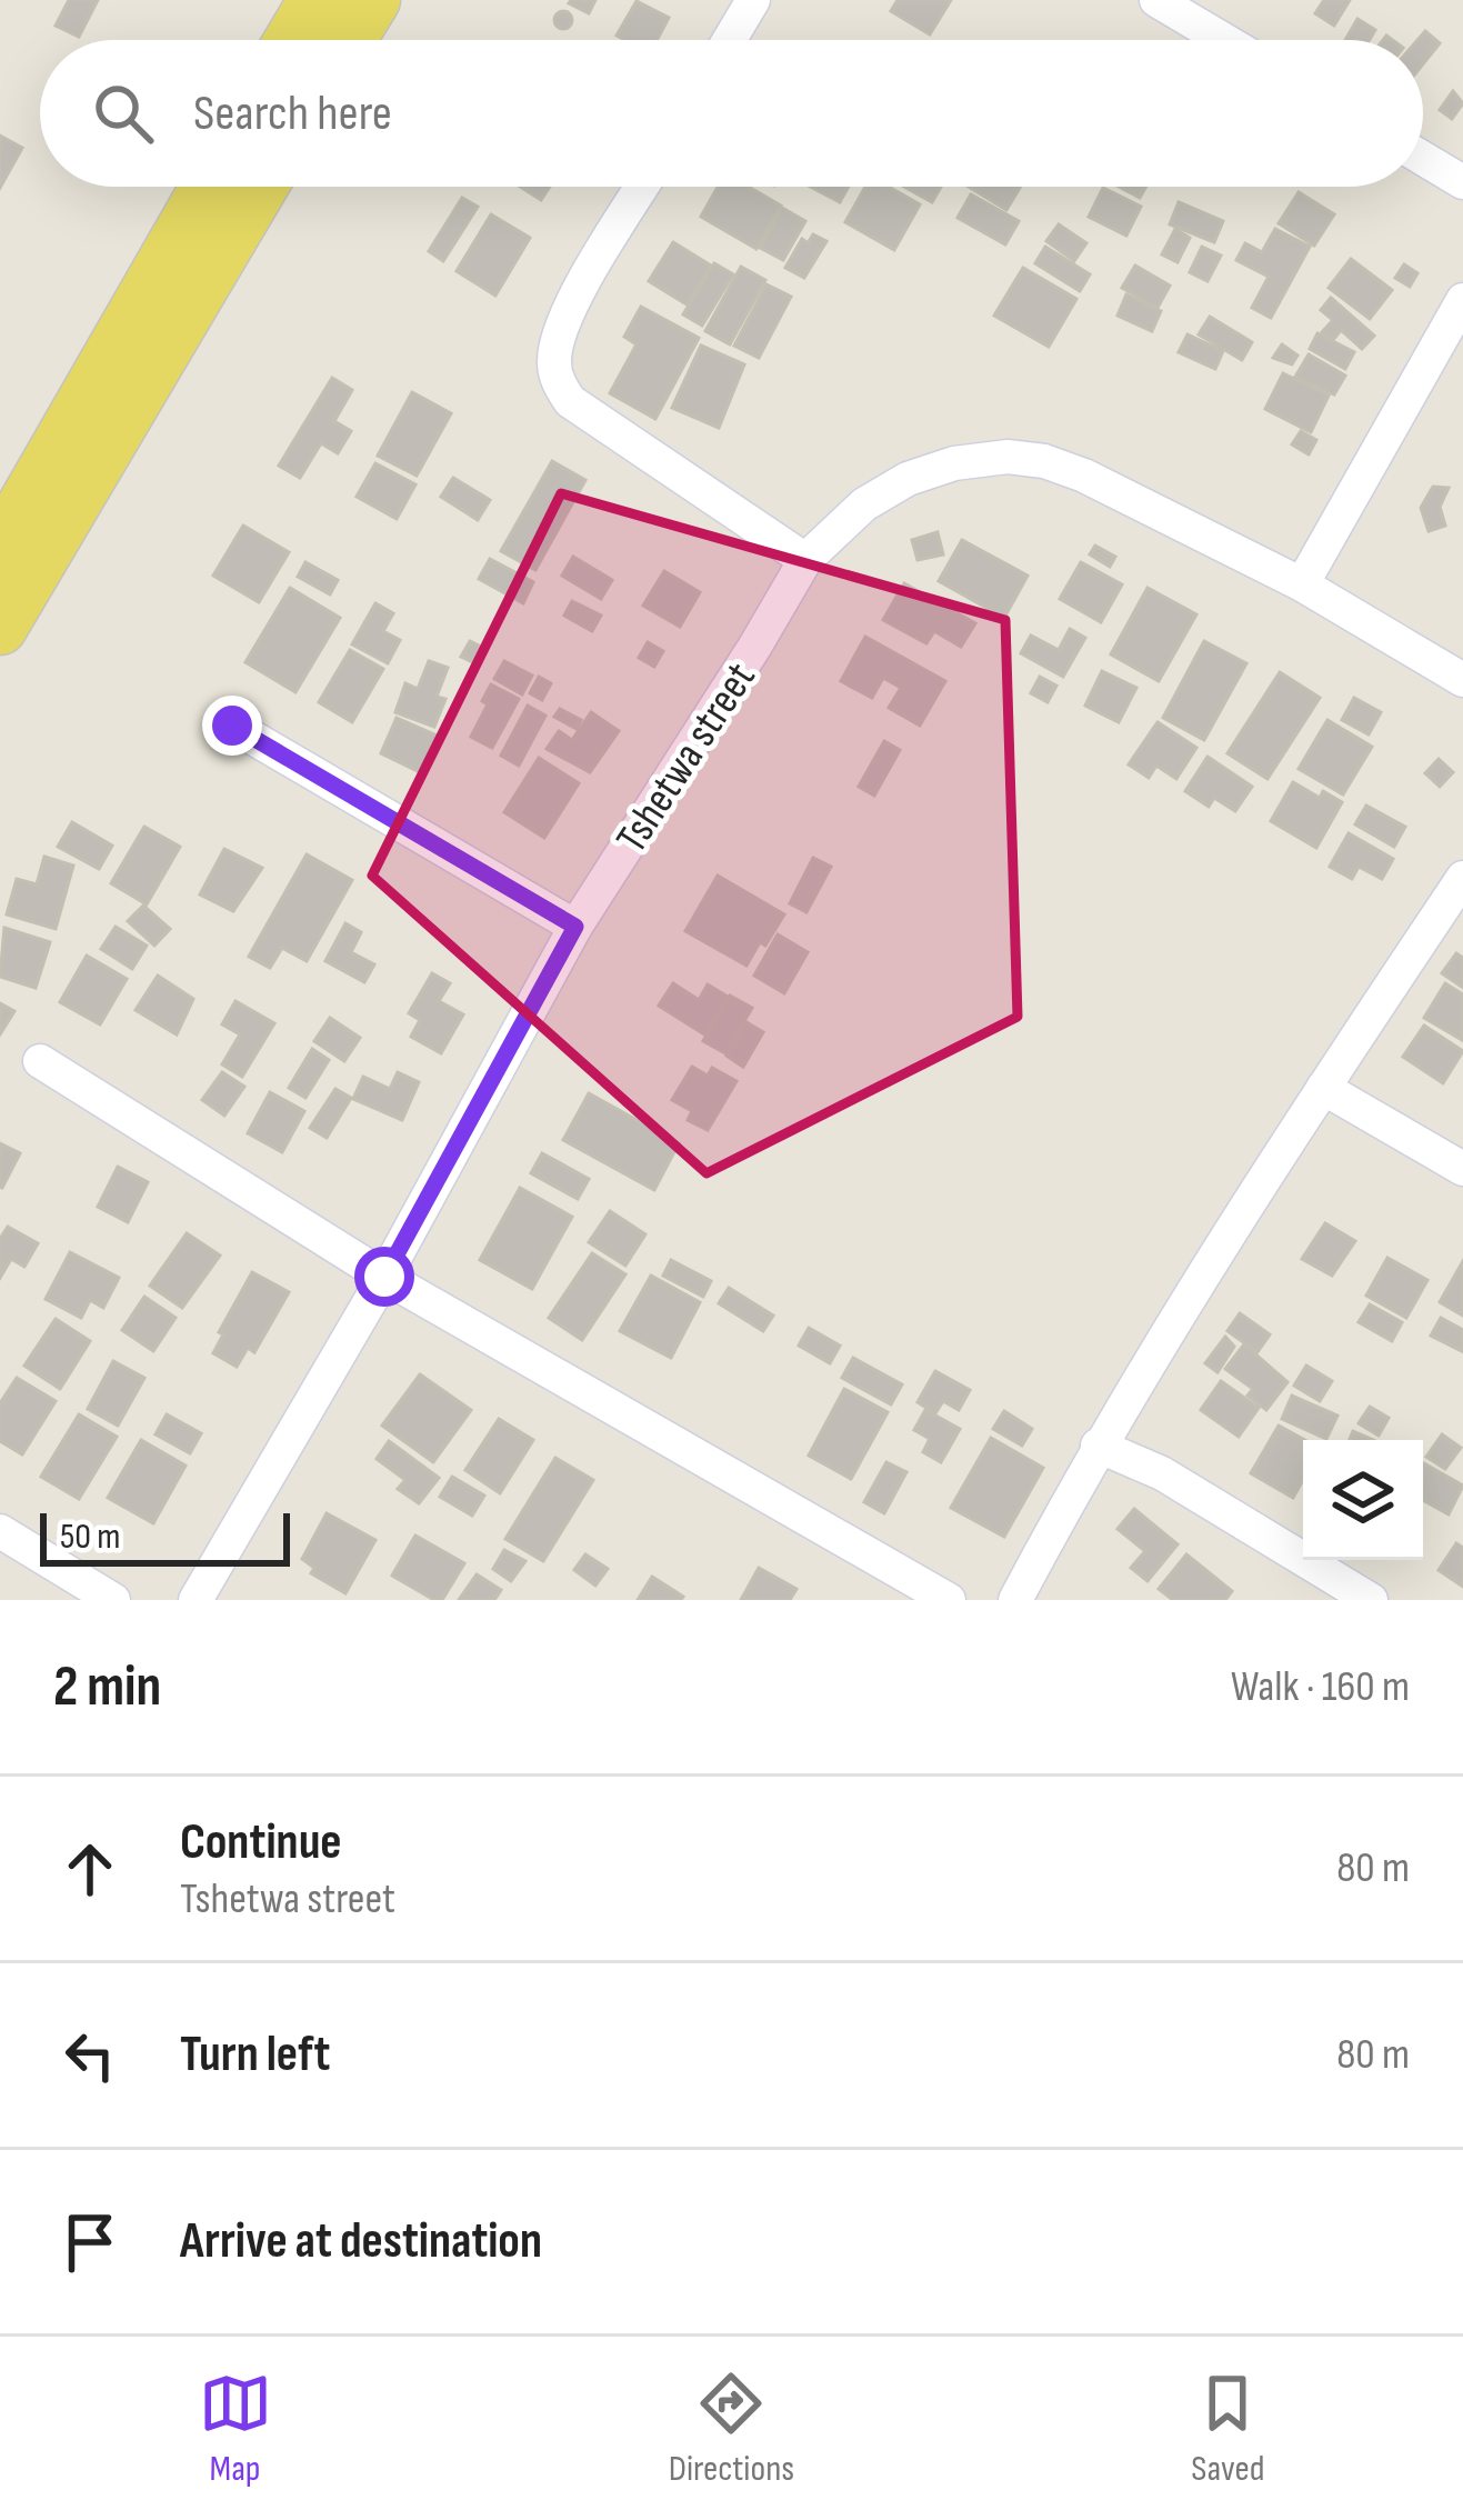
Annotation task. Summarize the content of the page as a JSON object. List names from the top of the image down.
{
  "streets": {
    "street": ["Tshetwa street"]
  },
  "scale_bar": "50 m",
  "page": {
    "search": "Search here",
    "scale": "50 m",
    "heading": ["2 min", "Walk · 160 m"],
    "list": [
      ["Continue", "Tshetwa street", "80 m"],
      ["Turn left", "80 m"],
      "Arrive at destination"
    ],
    "nav": ["Map", "Directions", "Saved"]
  }
}
